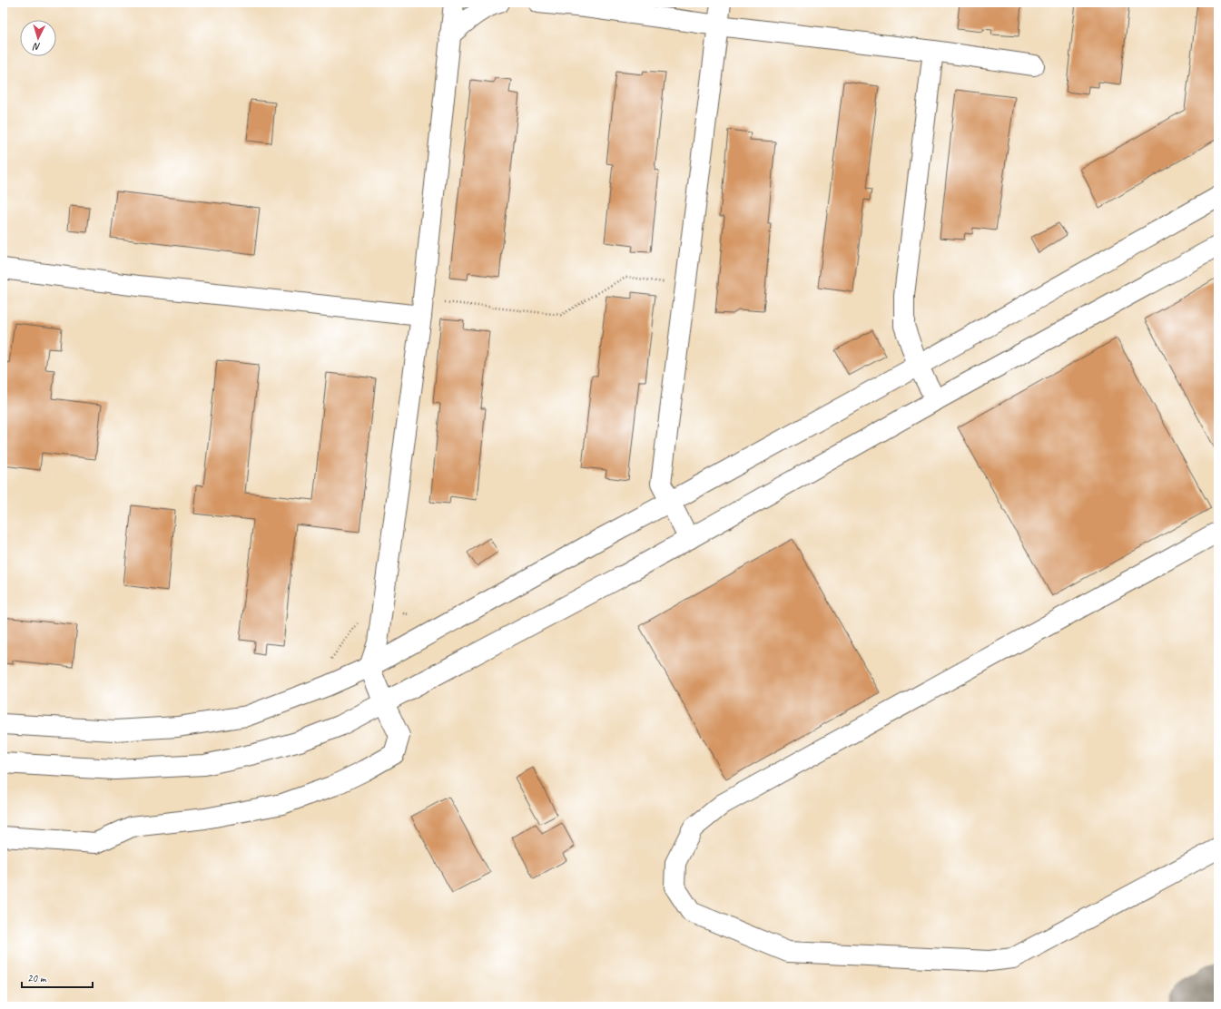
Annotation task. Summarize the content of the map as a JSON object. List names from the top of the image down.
{
  "scale_bar": "20 m",
  "north": "bottom"
}
